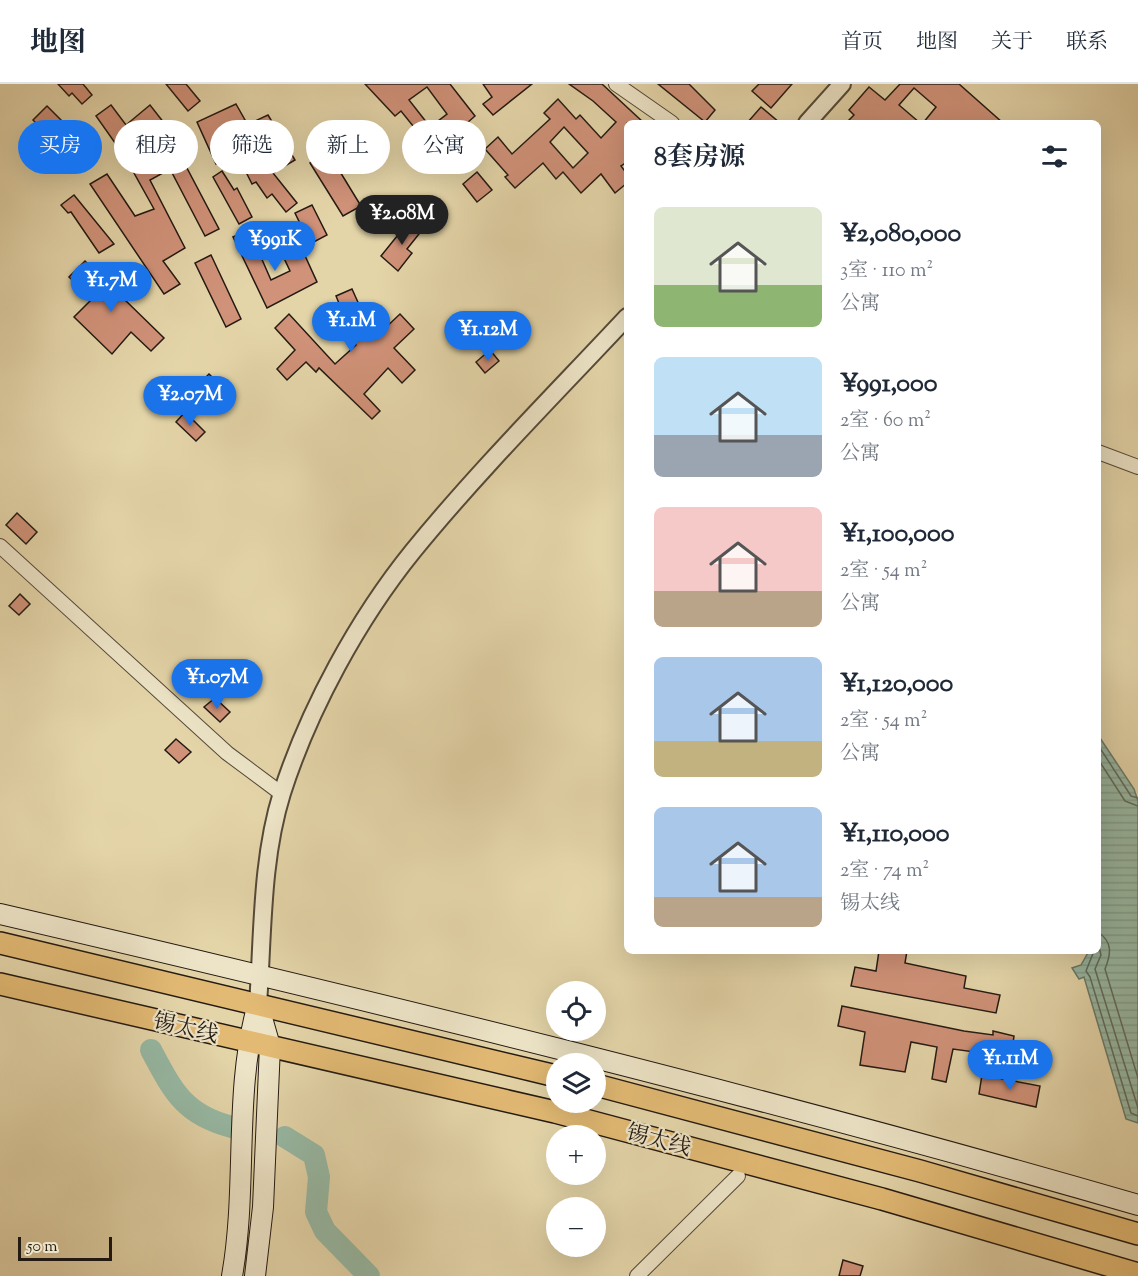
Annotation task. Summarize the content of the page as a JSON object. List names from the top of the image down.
{
  "streets": {
    "main road": ["锡太线"]
  },
  "scale_bar": "50 m",
  "page": {
    "header": "地图",
    "nav": [
      "首页",
      "地图",
      "关于",
      "联系"
    ],
    "chip": [
      "买房",
      "租房",
      "筛选",
      "新上",
      "公寓"
    ],
    "heading": "8套房源",
    "list": [
      {
        "name": "¥2,080,000",
        "note": "3室 · 110 m² · 公寓"
      },
      {
        "name": "¥991,000",
        "note": "2室 · 60 m² · 公寓"
      },
      {
        "name": "¥1,100,000",
        "note": "2室 · 54 m² · 公寓"
      },
      {
        "name": "¥1,120,000",
        "note": "2室 · 54 m² · 公寓"
      },
      {
        "name": "¥1,110,000",
        "note": "2室 · 74 m² · 锡太线"
      }
    ],
    "price": [
      "¥2.08M",
      "¥991K",
      "¥1.7M",
      "¥1.1M",
      "¥1.12M",
      "¥2.07M",
      "¥1.07M",
      "¥1.11M"
    ],
    "map_buttons": ["+", "−"],
    "scale": "50 m"
  }
}
